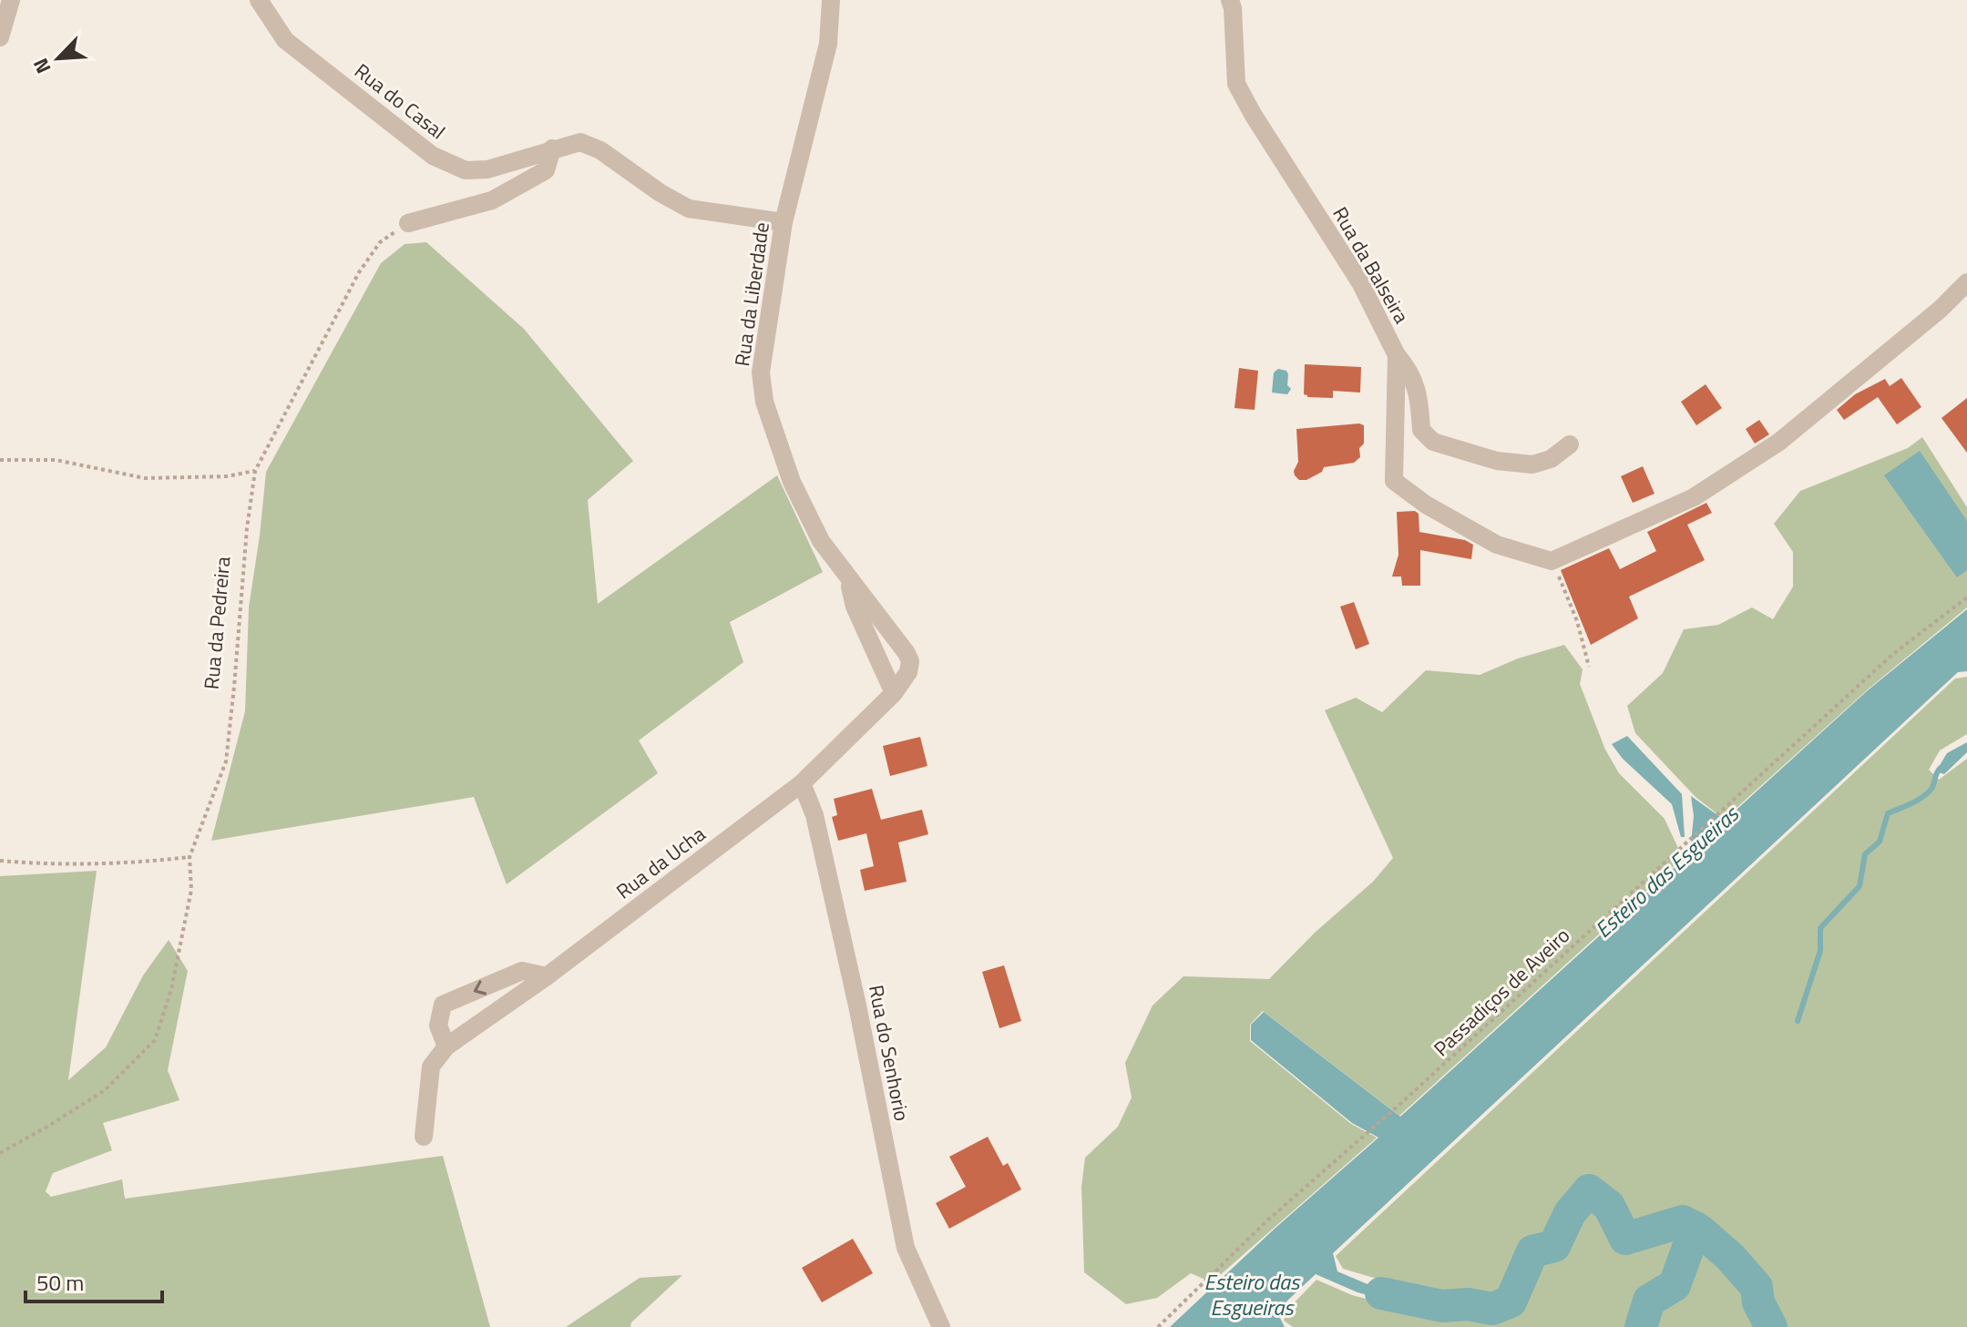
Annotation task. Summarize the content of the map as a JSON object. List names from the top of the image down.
{
  "streets": {
    "street": [
      "Rua do Casal",
      "Rua da Balseira",
      "Rua da Liberdade",
      "Rua da Ucha",
      "Rua do Senhorio"
    ],
    "path": ["Rua da Pedreira", "Passadiços de Aveiro"]
  },
  "crossings": [
    ["Rua do Casal", "Rua da Liberdade"],
    ["Rua da Liberdade", "Rua da Ucha"],
    ["Rua da Liberdade", "Rua do Senhorio"],
    ["Rua da Ucha", "Rua do Senhorio"]
  ],
  "water": ["Esteiro das Esgueiras"],
  "scale_bar": "50 m",
  "north": "bottom left"
}
